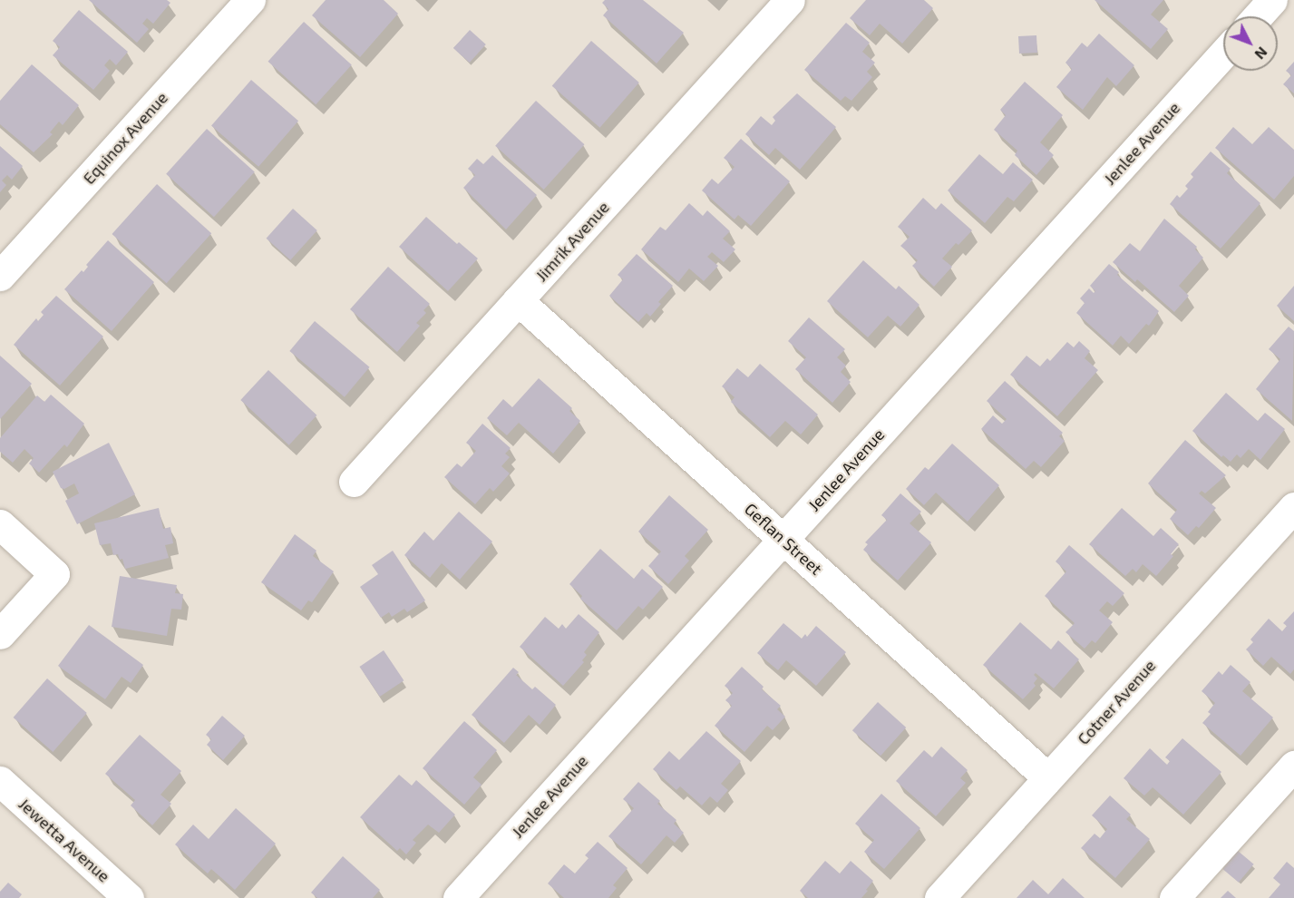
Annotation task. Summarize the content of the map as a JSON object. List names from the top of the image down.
{
  "streets": {
    "street": [
      "Equinox Avenue",
      "Jenlee Avenue",
      "Jimrik Avenue",
      "Geflan Street",
      "Cotner Avenue",
      "Jewetta Avenue"
    ]
  },
  "crossings": [
    ["Jenlee Avenue", "Geflan Street"],
    ["Jimrik Avenue", "Geflan Street"],
    ["Geflan Street", "Cotner Avenue"]
  ],
  "north": "bottom right"
}
